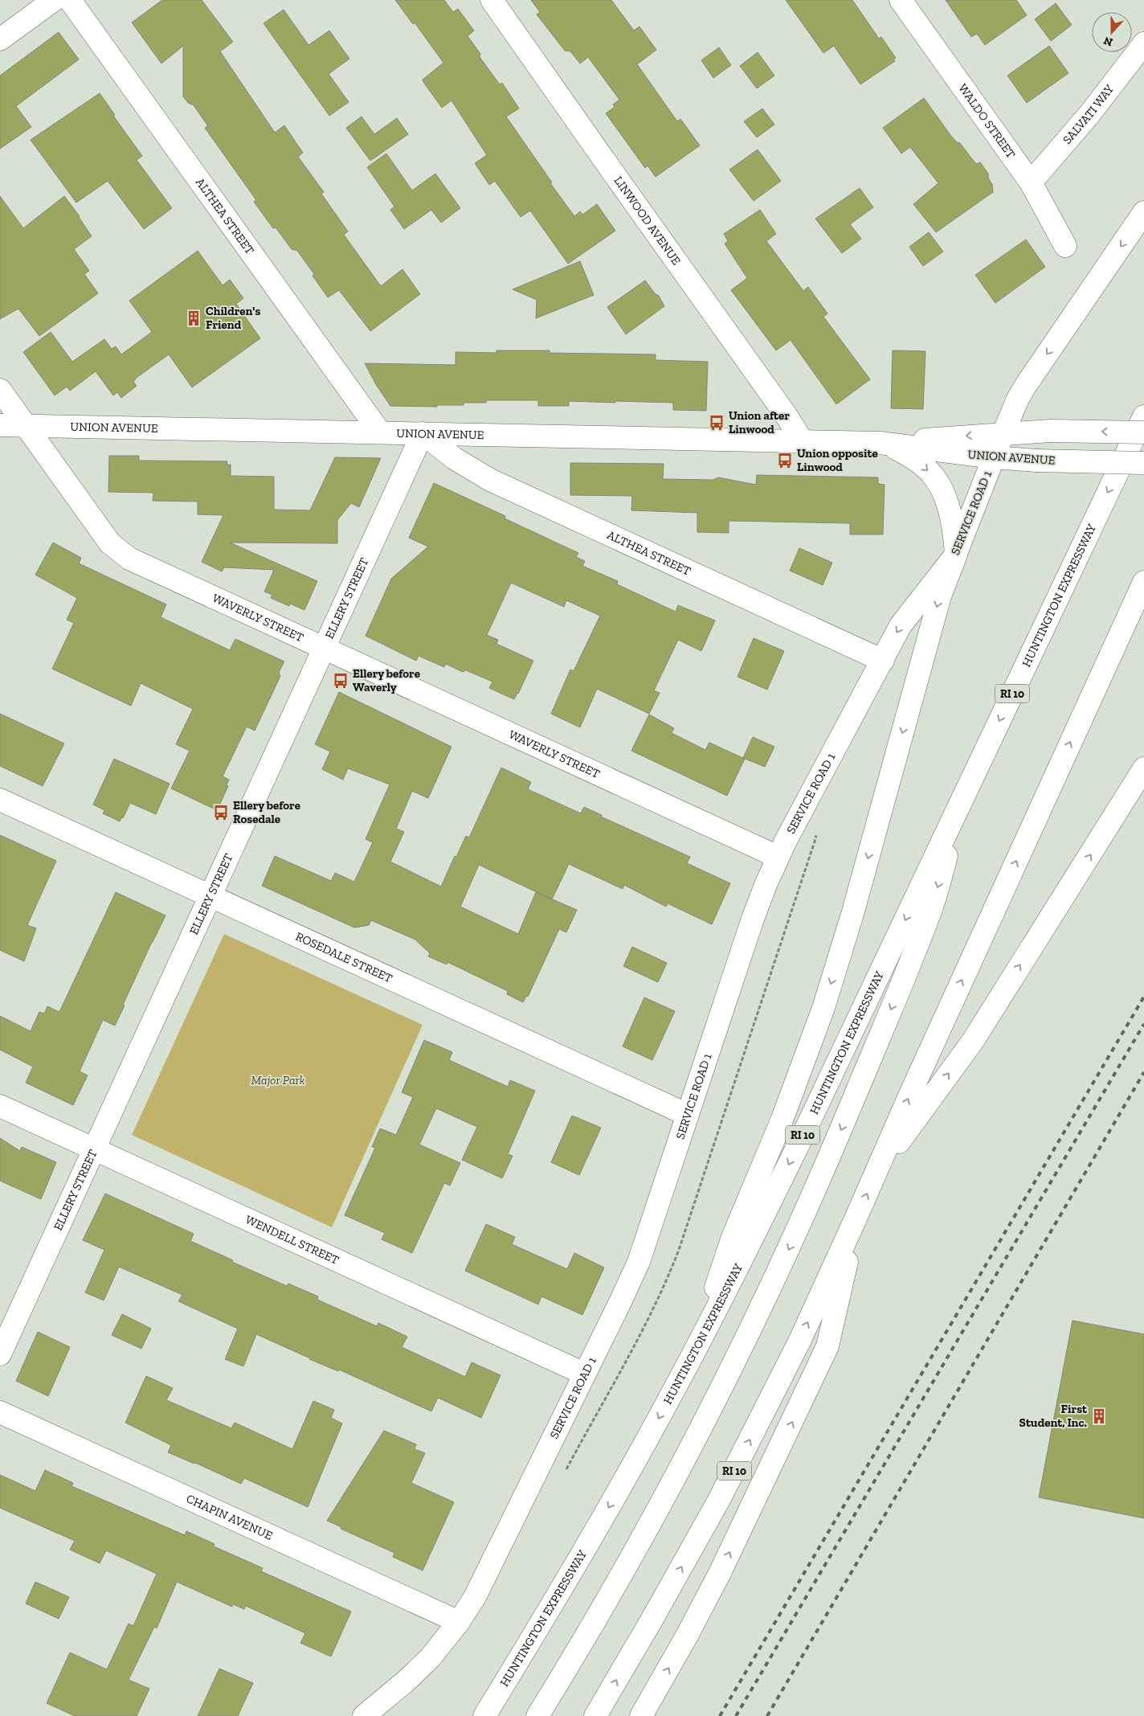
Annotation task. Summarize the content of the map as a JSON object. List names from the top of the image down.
{
  "streets": {
    "main road": [
      "SALVATI WAY",
      "WALDO STREET",
      "ALTHEA STREET",
      "LINWOOD AVENUE",
      "UNION AVENUE",
      "SERVICE ROAD 1",
      "HUNTINGTON EXPRESSWAY",
      "ELLERY STREET",
      "WAVERLY STREET",
      "RI 10",
      "ROSEDALE STREET",
      "WENDELL STREET",
      "CHAPIN AVENUE"
    ]
  },
  "crossings": [
    ["SALVATI WAY", "WALDO STREET"],
    ["ALTHEA STREET", "UNION AVENUE"],
    ["ALTHEA STREET", "SERVICE ROAD 1"],
    ["ALTHEA STREET", "ELLERY STREET"],
    ["LINWOOD AVENUE", "UNION AVENUE"],
    ["UNION AVENUE", "SERVICE ROAD 1"],
    ["UNION AVENUE", "ELLERY STREET"],
    ["UNION AVENUE", "WAVERLY STREET"],
    ["SERVICE ROAD 1", "WAVERLY STREET"],
    ["SERVICE ROAD 1", "ROSEDALE STREET"],
    ["SERVICE ROAD 1", "WENDELL STREET"],
    ["SERVICE ROAD 1", "CHAPIN AVENUE"],
    ["ELLERY STREET", "WAVERLY STREET"],
    ["ELLERY STREET", "ROSEDALE STREET"],
    ["ELLERY STREET", "WENDELL STREET"]
  ],
  "parks": ["Major Park"],
  "places": {
    "building": ["Children's Friend", "First Student, Inc."],
    "bus stop": [
      "Union after Linwood",
      "Union opposite Linwood",
      "Ellery before Waverly",
      "Ellery before Rosedale"
    ]
  },
  "north": "bottom"
}
